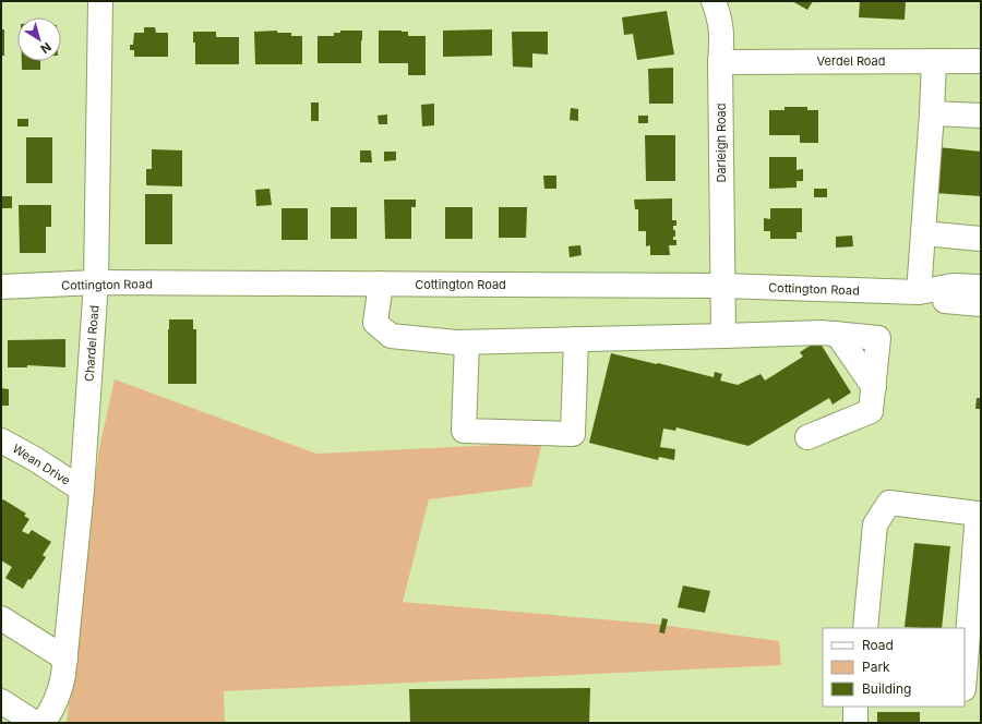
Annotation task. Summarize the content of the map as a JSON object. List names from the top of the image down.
{
  "streets": {
    "street": [
      "Verdel Road",
      "Darleigh Road",
      "Cottington Road",
      "Chardel Road",
      "Wean Drive"
    ]
  },
  "crossings": [
    ["Verdel Road", "Darleigh Road"],
    ["Darleigh Road", "Cottington Road"],
    ["Cottington Road", "Chardel Road"],
    ["Chardel Road", "Wean Drive"]
  ],
  "legend": ["Road", "Park", "Building"],
  "north": "bottom right"
}
